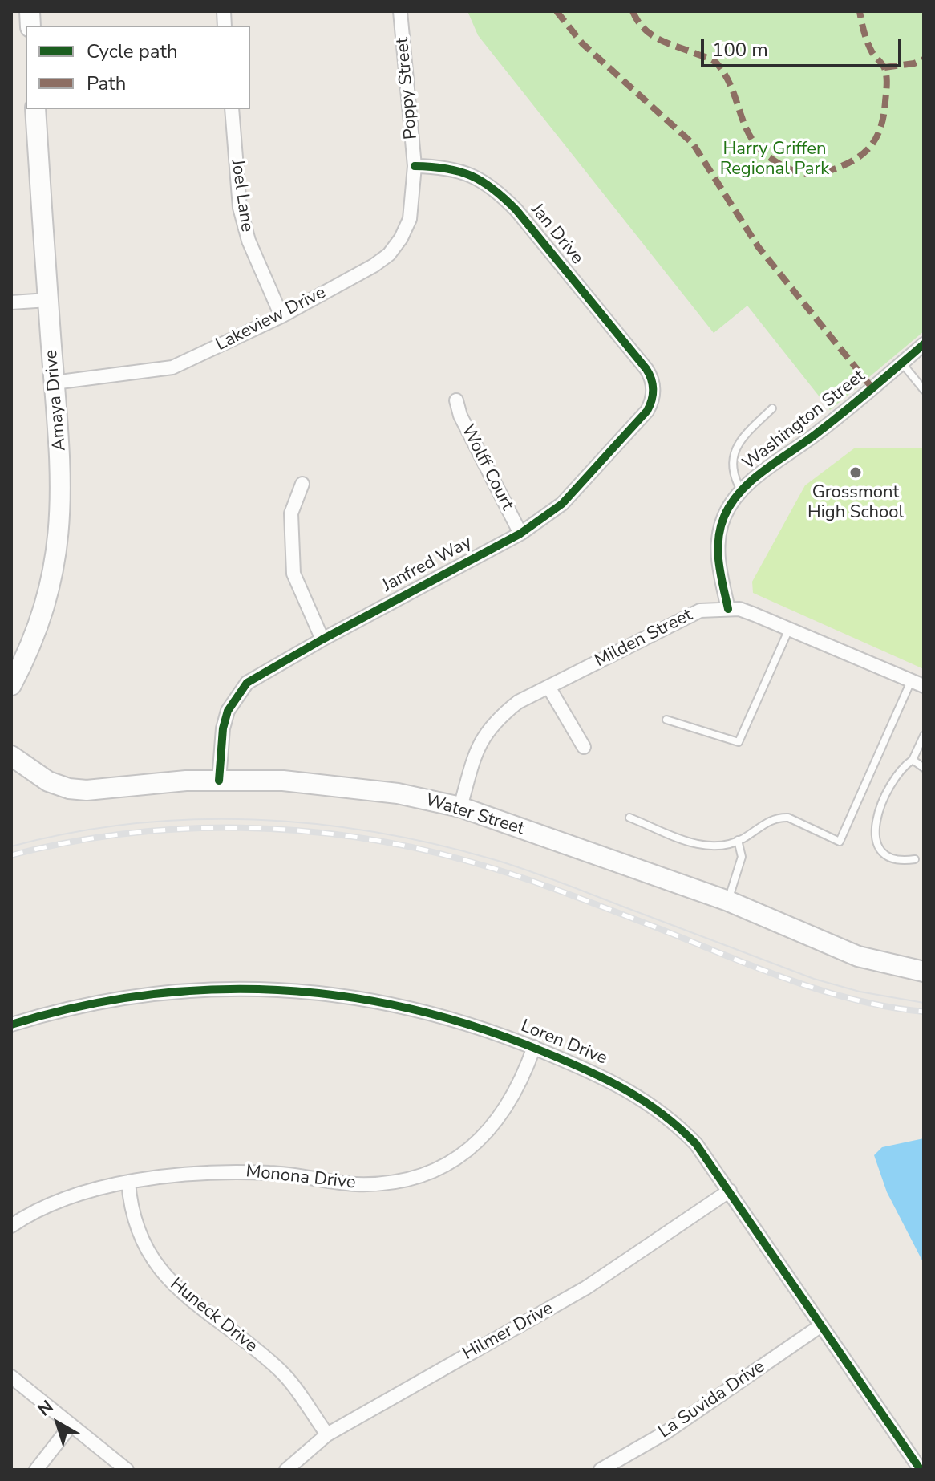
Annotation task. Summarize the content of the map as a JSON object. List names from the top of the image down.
{
  "streets": {
    "street": [
      "Poppy Street",
      "Joel Lane",
      "Jan Drive",
      "Lakeview Drive",
      "Amaya Drive",
      "Washington Street",
      "Wolff Court",
      "Janfred Way",
      "Milden Street",
      "Water Street",
      "Loren Drive",
      "Monona Drive",
      "Huneck Drive",
      "Hilmer Drive",
      "La Suvida Drive"
    ]
  },
  "crossings": [
    ["Poppy Street", "Jan Drive"],
    ["Poppy Street", "Lakeview Drive"],
    ["Joel Lane", "Lakeview Drive"],
    ["Jan Drive", "Lakeview Drive"],
    ["Jan Drive", "Janfred Way"],
    ["Lakeview Drive", "Amaya Drive"],
    ["Washington Street", "Milden Street"],
    ["Wolff Court", "Janfred Way"],
    ["Janfred Way", "Water Street"],
    ["Milden Street", "Water Street"],
    ["Loren Drive", "Monona Drive"],
    ["Loren Drive", "Hilmer Drive"],
    ["Loren Drive", "La Suvida Drive"],
    ["Monona Drive", "Huneck Drive"],
    ["Huneck Drive", "Hilmer Drive"]
  ],
  "parks": ["Harry Griffen Regional Park"],
  "places": ["Grossmont High School"],
  "legend": ["Cycle path", "Path"],
  "scale_bar": "100 m",
  "north": "top left"
}
